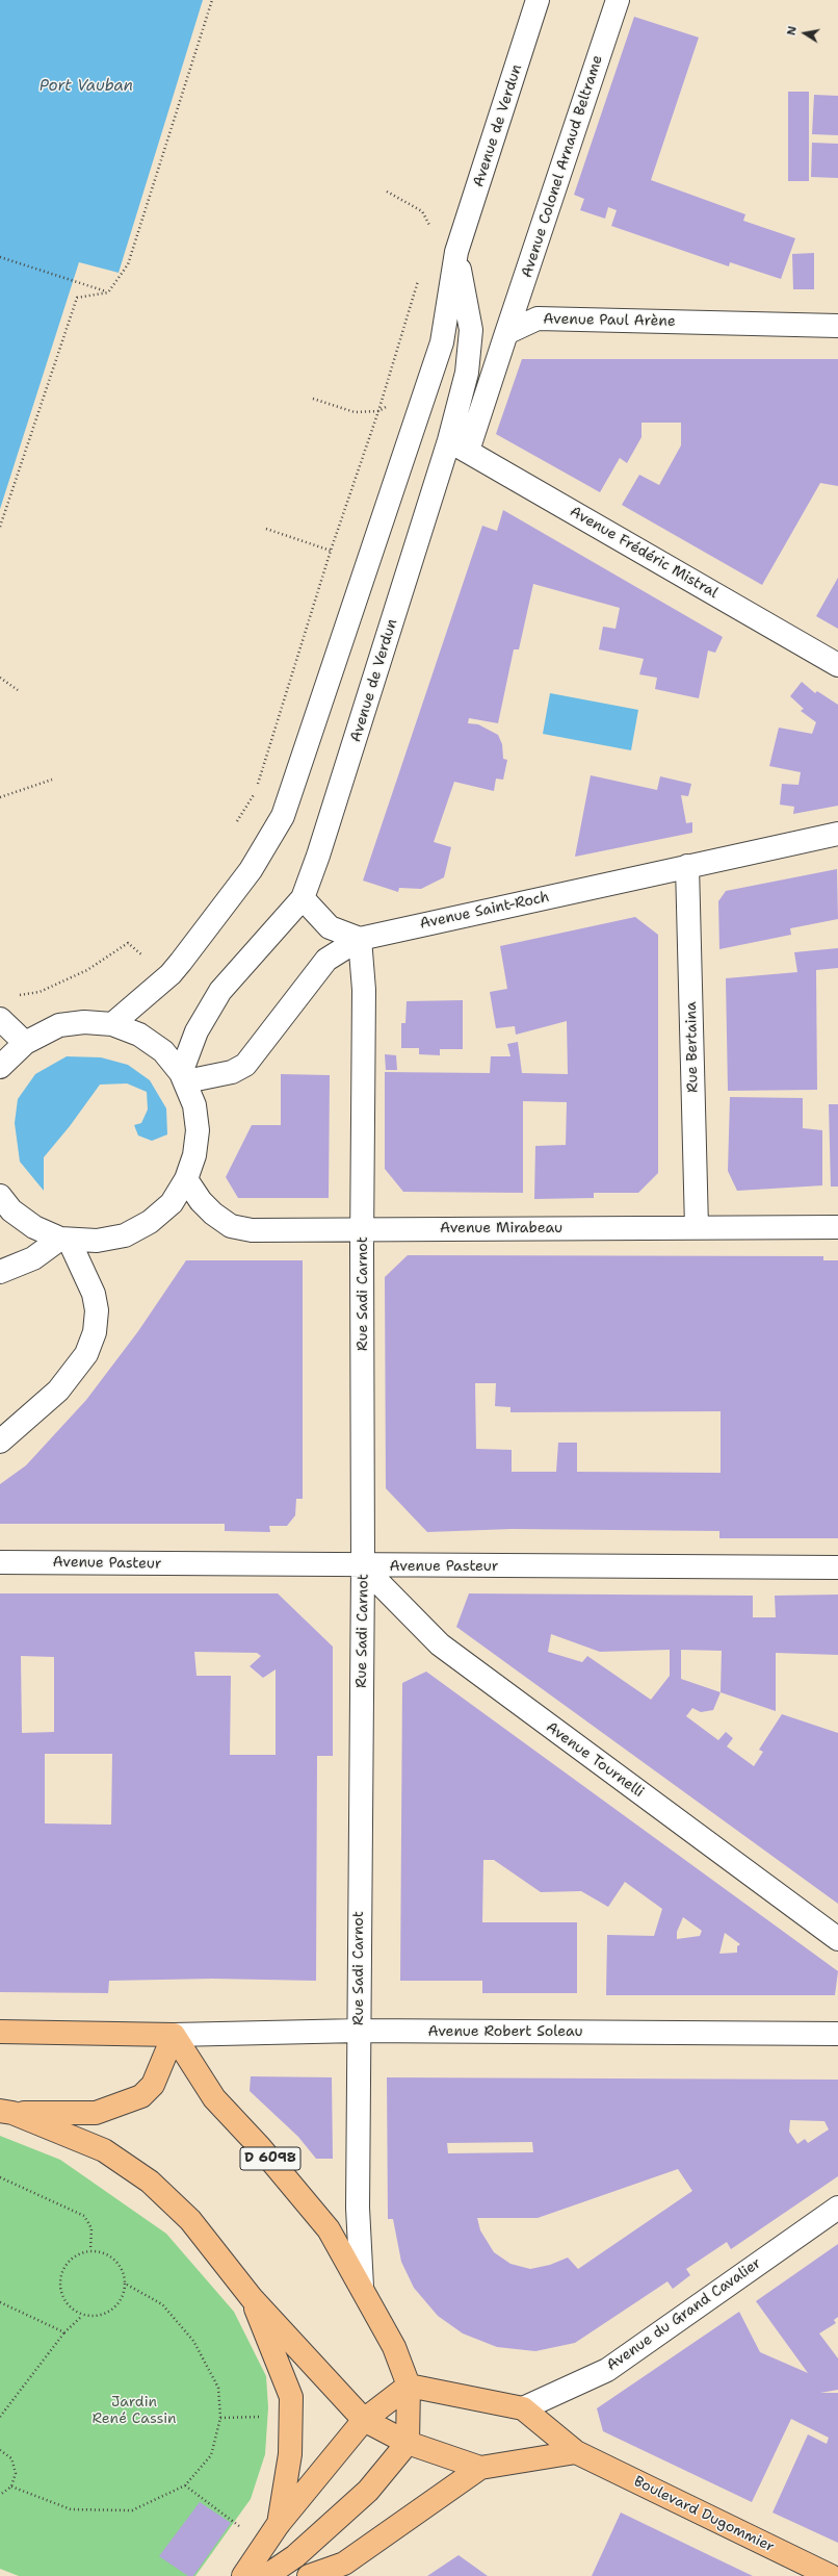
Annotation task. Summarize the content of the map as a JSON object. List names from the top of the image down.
{
  "streets": {
    "main road": [
      "Rue Sadi Carnot",
      "Avenue Robert Soleau",
      "D 6098",
      "Boulevard Dugommier"
    ],
    "street": [
      "Avenue de Verdun",
      "Avenue Colonel Arnaud Beltrame",
      "Avenue Paul Arène",
      "Avenue Frédéric Mistral",
      "Avenue Saint-Roch",
      "Rue Bertaina",
      "Avenue Mirabeau",
      "Avenue Pasteur",
      "Avenue Tournelli",
      "Avenue du Grand Cavalier"
    ]
  },
  "crossings": [
    ["Avenue de Verdun", "Avenue Frédéric Mistral"],
    ["Avenue de Verdun", "Avenue Saint-Roch"],
    ["Avenue Colonel Arnaud Beltrame", "Avenue Paul Arène"],
    ["Avenue Saint-Roch", "Rue Bertaina"],
    ["Avenue Saint-Roch", "Rue Sadi Carnot"],
    ["Rue Bertaina", "Avenue Mirabeau"],
    ["Avenue Mirabeau", "Rue Sadi Carnot"],
    ["Rue Sadi Carnot", "Avenue Pasteur"],
    ["Rue Sadi Carnot", "Avenue Tournelli"],
    ["Rue Sadi Carnot", "Avenue Robert Soleau"],
    ["Rue Sadi Carnot", "D 6098"],
    ["Avenue Pasteur", "Avenue Tournelli"],
    ["Avenue Robert Soleau", "D 6098"],
    ["Avenue du Grand Cavalier", "Boulevard Dugommier"]
  ],
  "water": ["Port Vauban"],
  "parks": ["Jardin René Cassin"],
  "north": "left"
}
